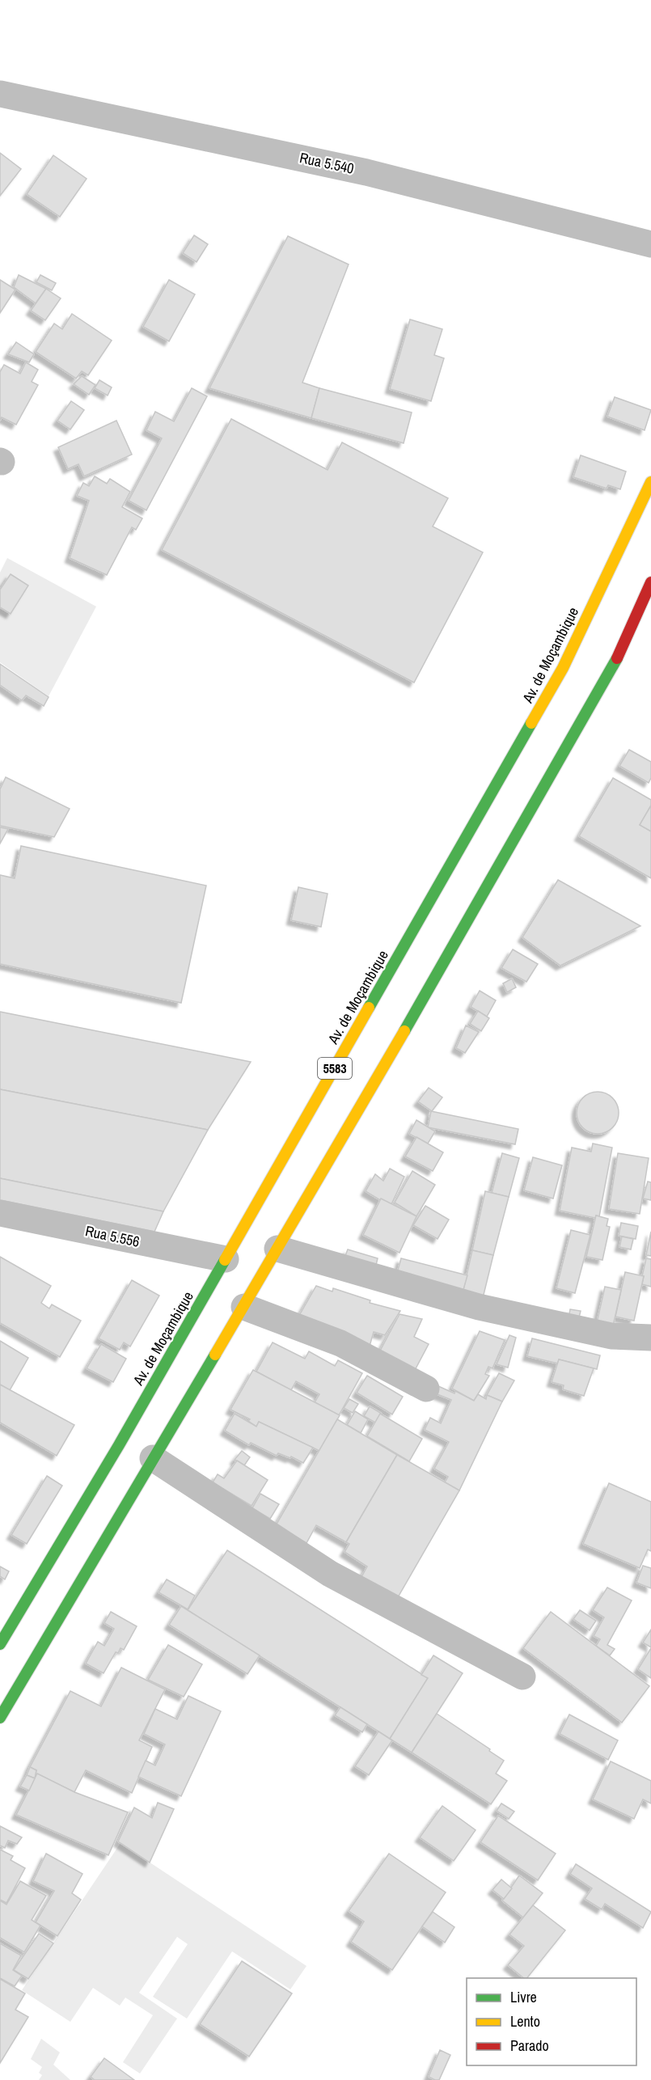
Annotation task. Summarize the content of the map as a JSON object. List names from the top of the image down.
{
  "streets": {
    "highway": ["Av. de Moçambique", "5583"],
    "street": ["Rua 5.540", "Rua 5.556"]
  },
  "crossings": [
    ["Av. de Moçambique", "Rua 5.556"]
  ],
  "legend": ["Livre", "Lento", "Parado"]
}
